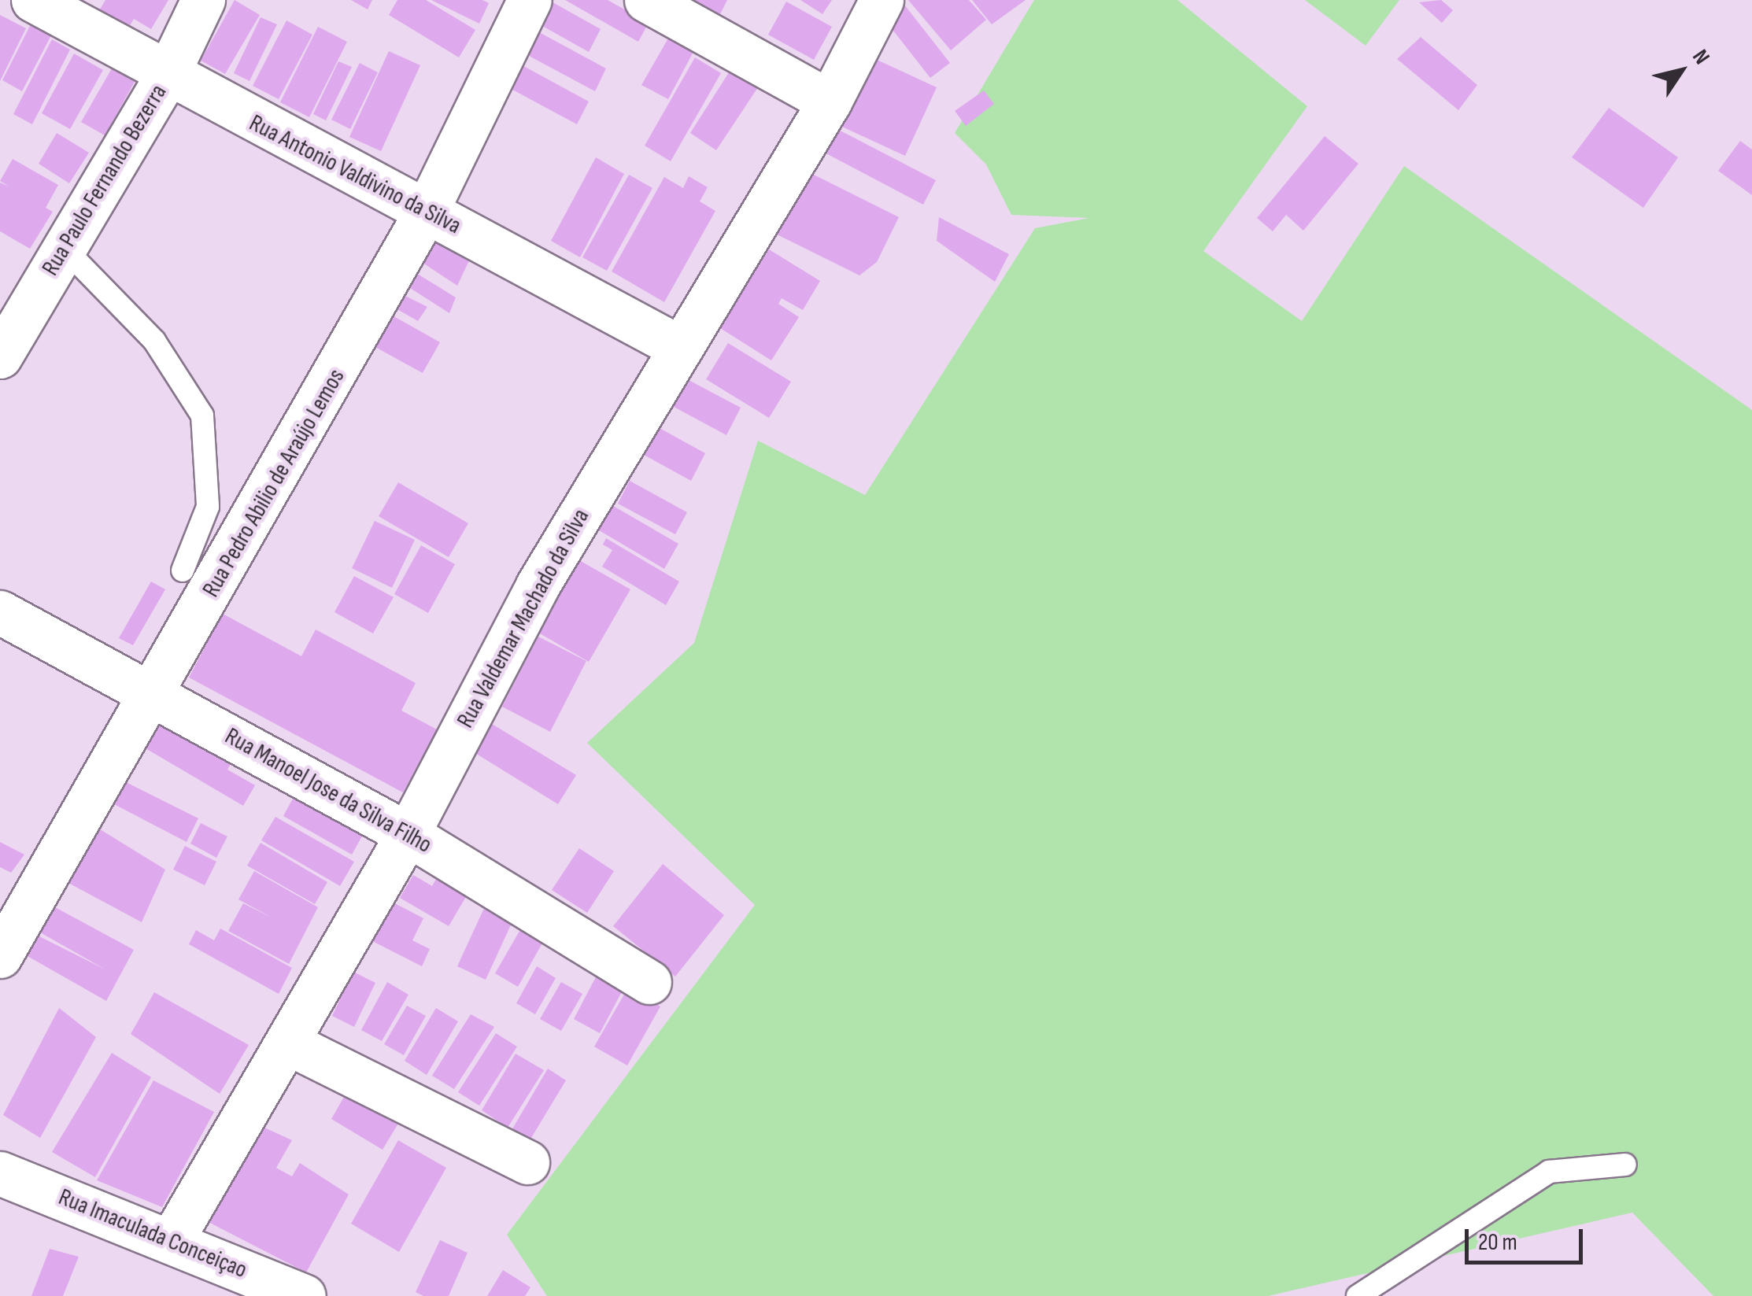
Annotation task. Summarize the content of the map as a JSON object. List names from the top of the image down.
{
  "streets": {
    "street": [
      "Rua Antonio Valdivino da Silva",
      "Rua Paulo Fernando Bezerra",
      "Rua Pedro Abilio de Araújo Lemos",
      "Rua Valdemar Machado da Silva",
      "Rua Manoel Jose da Silva Filho",
      "Rua Imaculada Conceiçao"
    ]
  },
  "crossings": [
    ["Rua Antonio Valdivino da Silva", "Rua Paulo Fernando Bezerra"],
    ["Rua Antonio Valdivino da Silva", "Rua Pedro Abilio de Araújo Lemos"],
    ["Rua Antonio Valdivino da Silva", "Rua Valdemar Machado da Silva"],
    ["Rua Pedro Abilio de Araújo Lemos", "Rua Manoel Jose da Silva Filho"],
    ["Rua Valdemar Machado da Silva", "Rua Manoel Jose da Silva Filho"],
    ["Rua Valdemar Machado da Silva", "Rua Imaculada Conceiçao"]
  ],
  "scale_bar": "20 m",
  "north": "top right"
}
